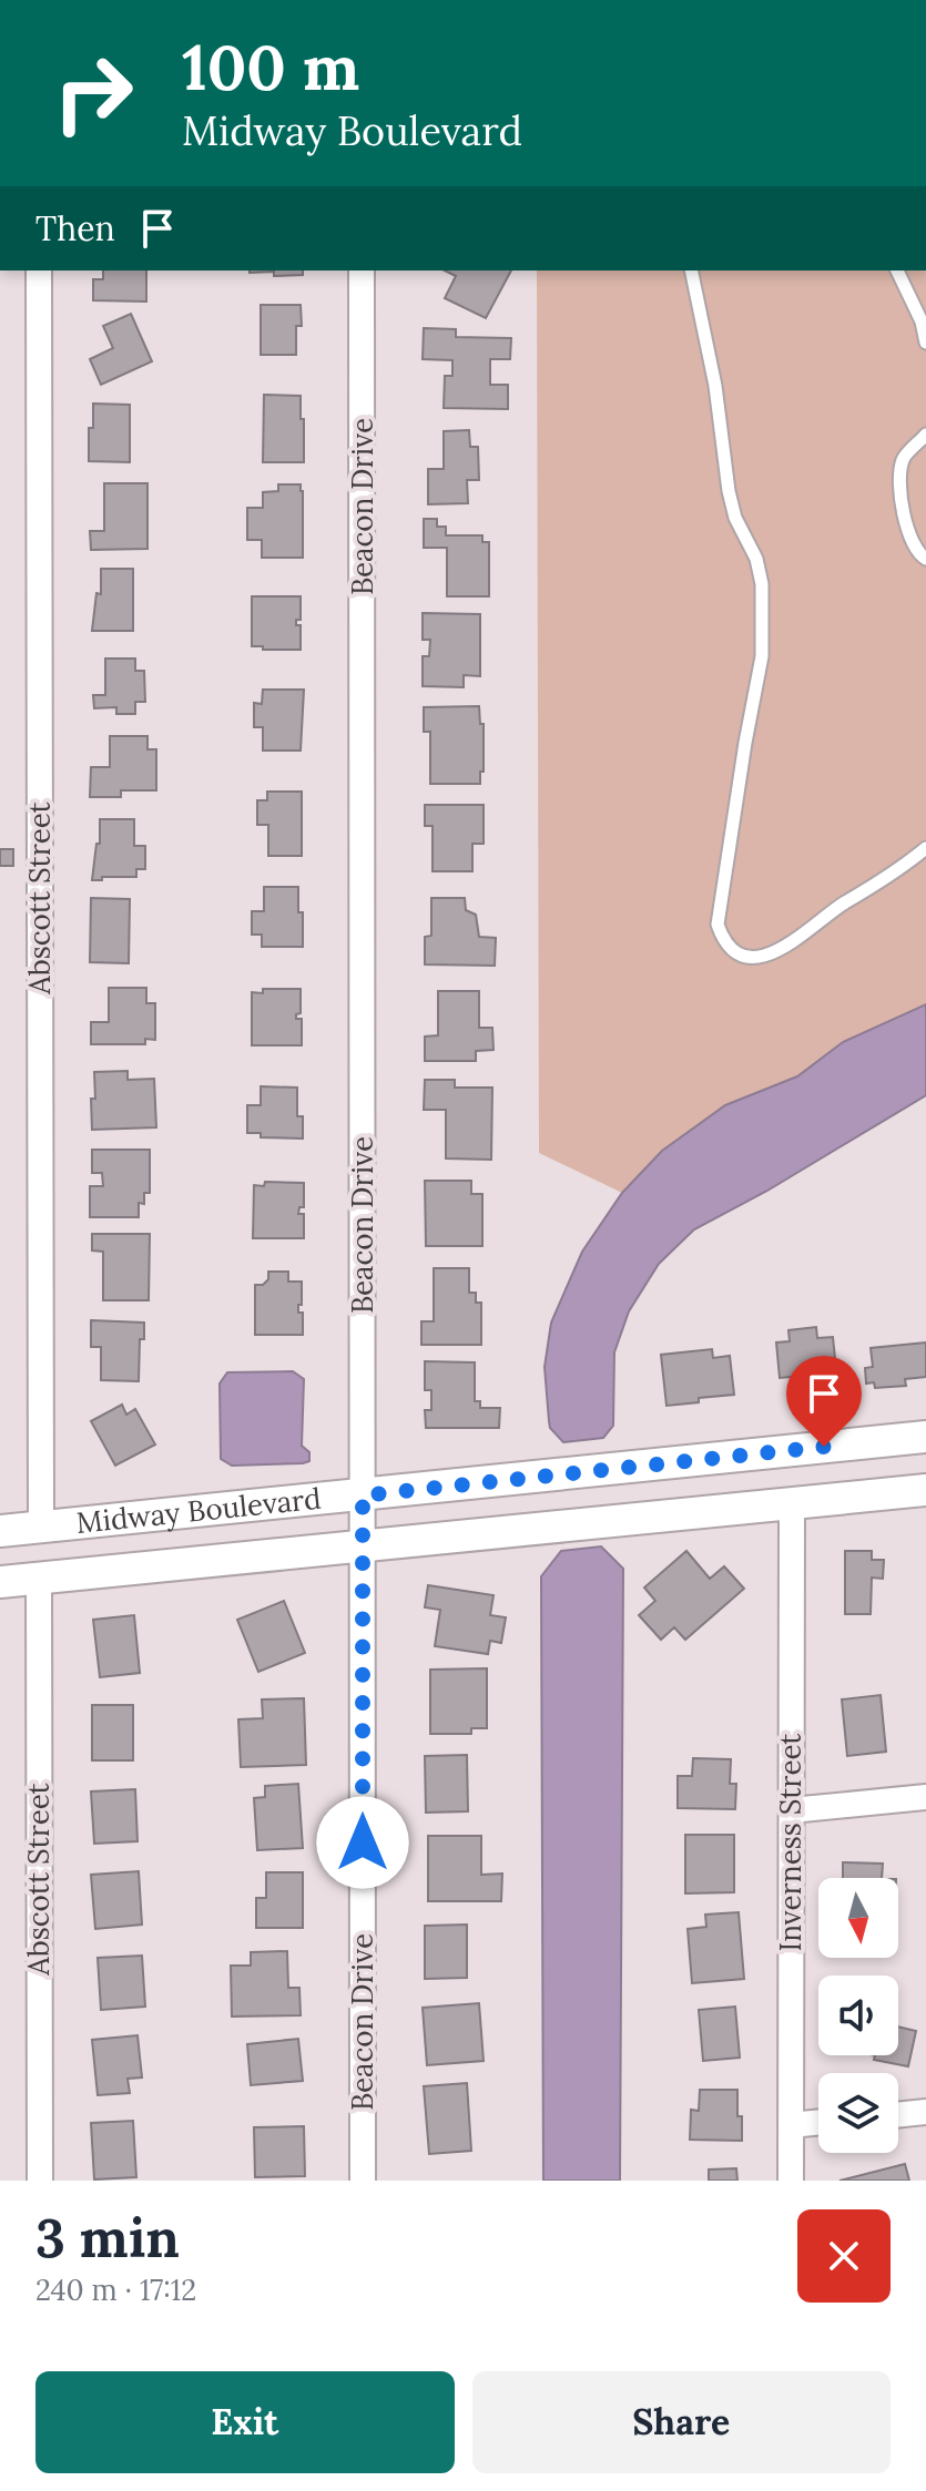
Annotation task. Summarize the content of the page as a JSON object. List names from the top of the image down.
{
  "streets": {
    "street": [
      "Beacon Drive",
      "Abscott Street",
      "Midway Boulevard",
      "Inverness Street"
    ]
  },
  "crossings": [
    ["Beacon Drive", "Midway Boulevard"],
    ["Abscott Street", "Midway Boulevard"],
    ["Midway Boulevard", "Inverness Street"]
  ],
  "north": "bottom",
  "page": {
    "turn": ["100 m", "Midway Boulevard"],
    "then": "Then",
    "heading": ["3 min", "240 m · 17:12"],
    "buttons": ["Exit", "Share"]
  }
}
